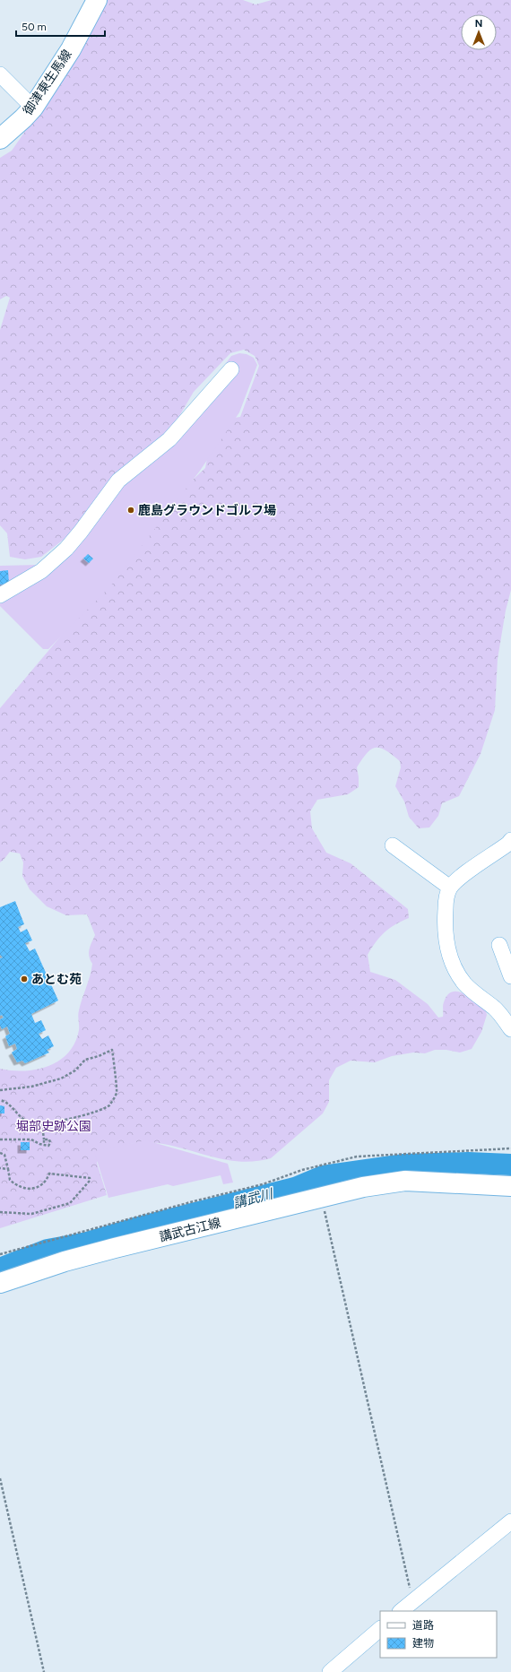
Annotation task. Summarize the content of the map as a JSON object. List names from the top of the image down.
{
  "streets": {
    "main road": ["御津東生馬線", "講武古江線"]
  },
  "water": ["講武川"],
  "parks": ["堀部史跡公園"],
  "places": ["鹿島グラウンドゴルフ場", "あとむ苑"],
  "legend": ["道路", "建物"],
  "scale_bar": "50 m",
  "north": "top"
}
